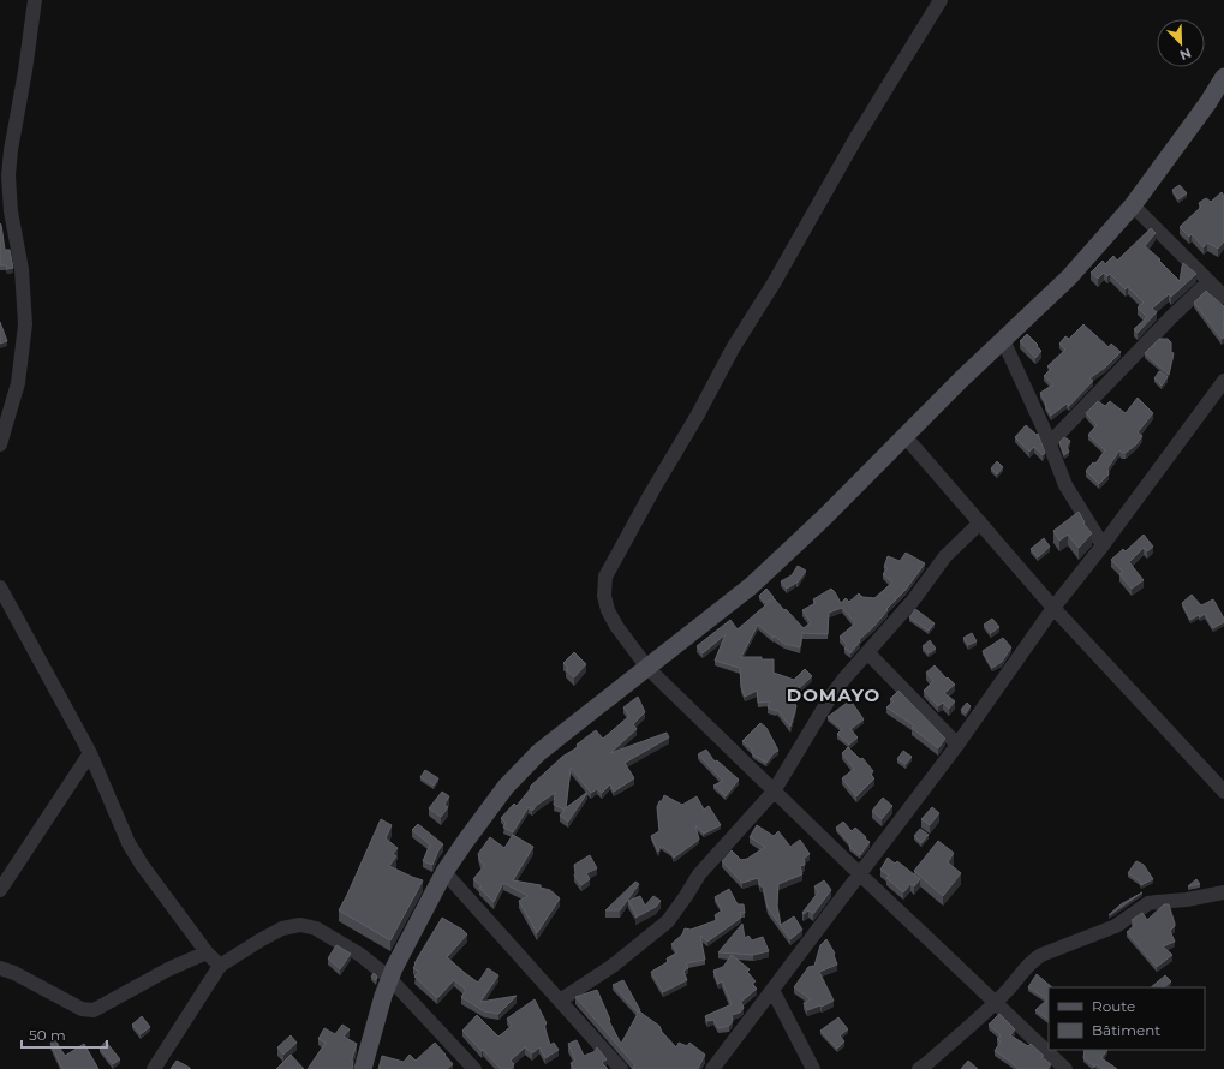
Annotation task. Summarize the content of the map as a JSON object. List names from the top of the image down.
{
  "districts": ["DOMAYO"],
  "legend": ["Route", "Bâtiment"],
  "scale_bar": "50 m",
  "north": "bottom right"
}
